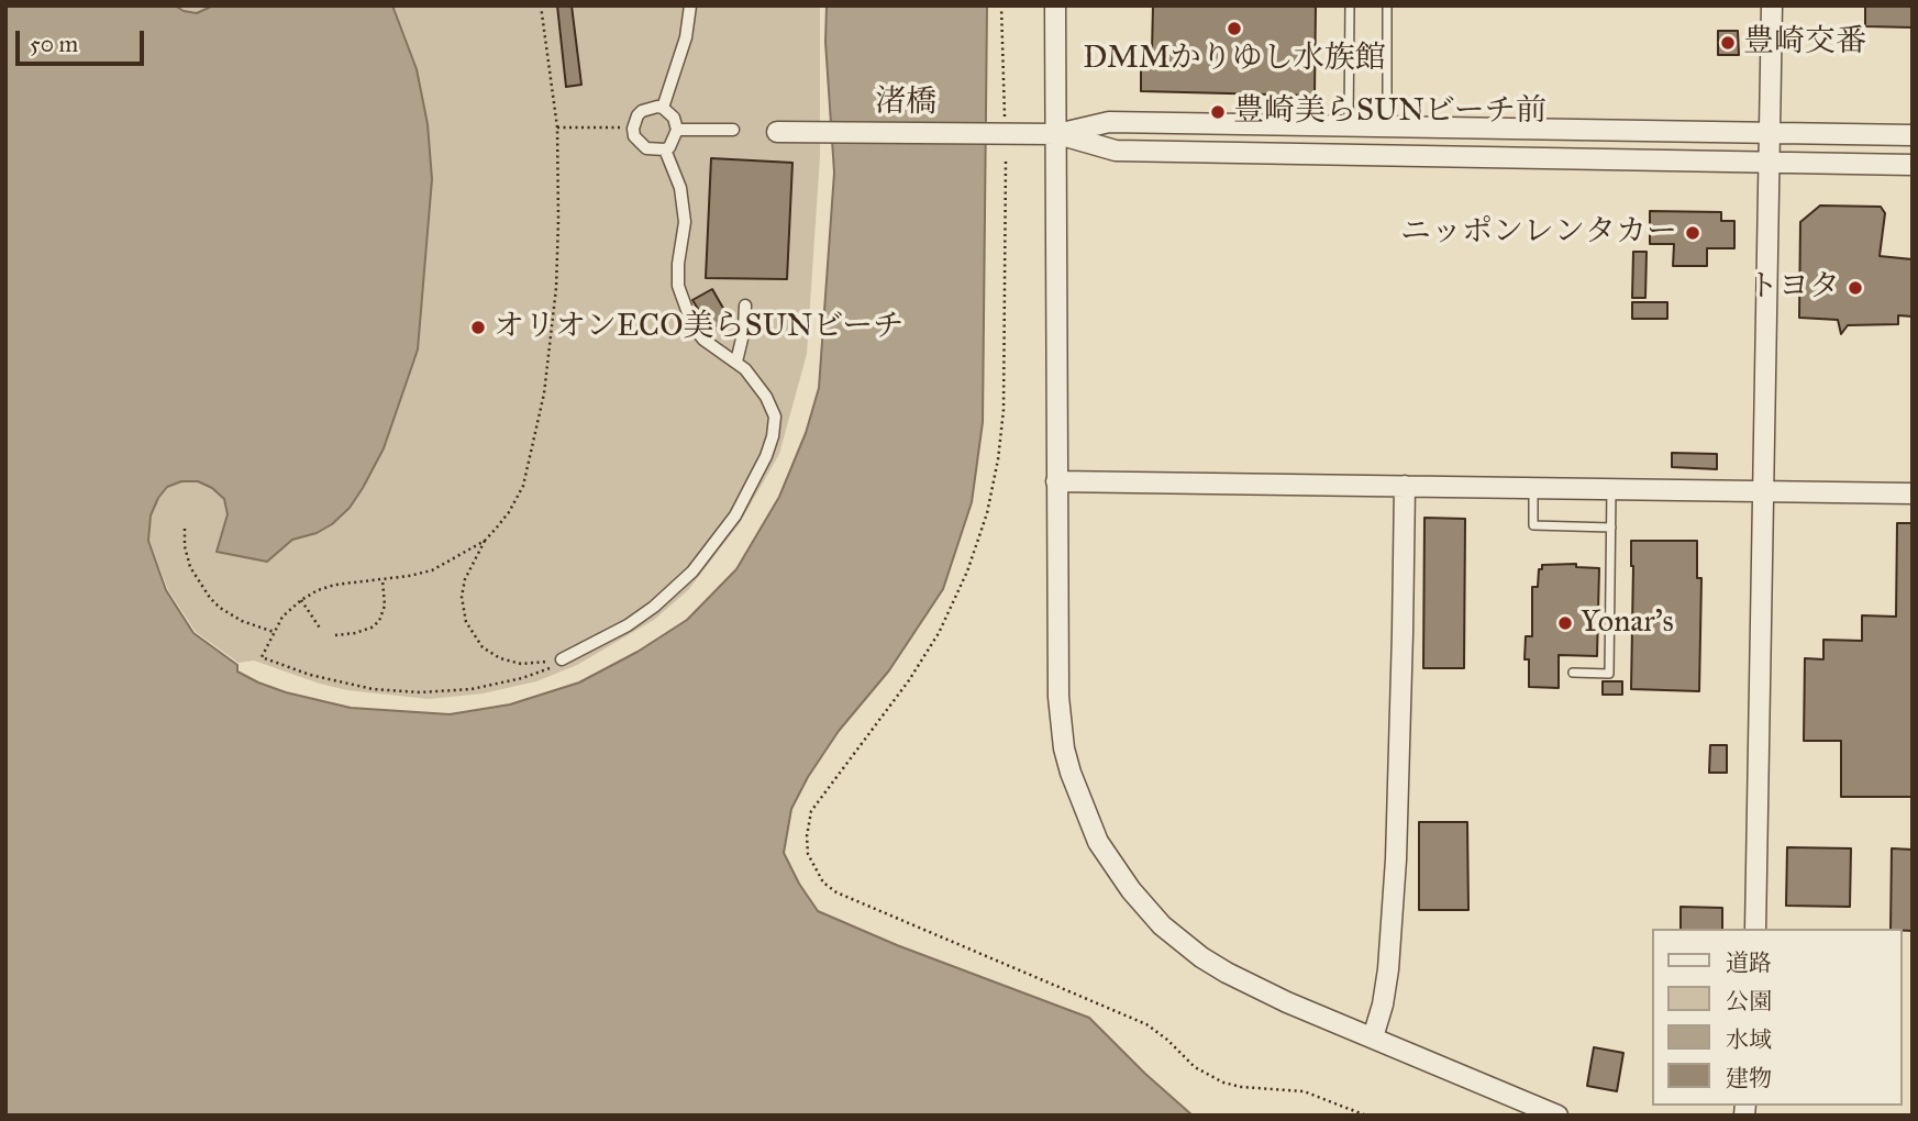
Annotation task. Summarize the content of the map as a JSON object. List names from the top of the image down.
{
  "streets": {
    "street": ["渚橋"]
  },
  "places": [
    "DMMかりゆし水族館",
    "豊崎交番",
    "豊崎美らSUNビーチ前",
    "ニッポンレンタカー",
    "トヨタ",
    "オリオンECO美らSUNビーチ",
    "Yonar's"
  ],
  "legend": [
    "道路",
    "公園",
    "水域",
    "建物"
  ],
  "scale_bar": "50 m"
}
